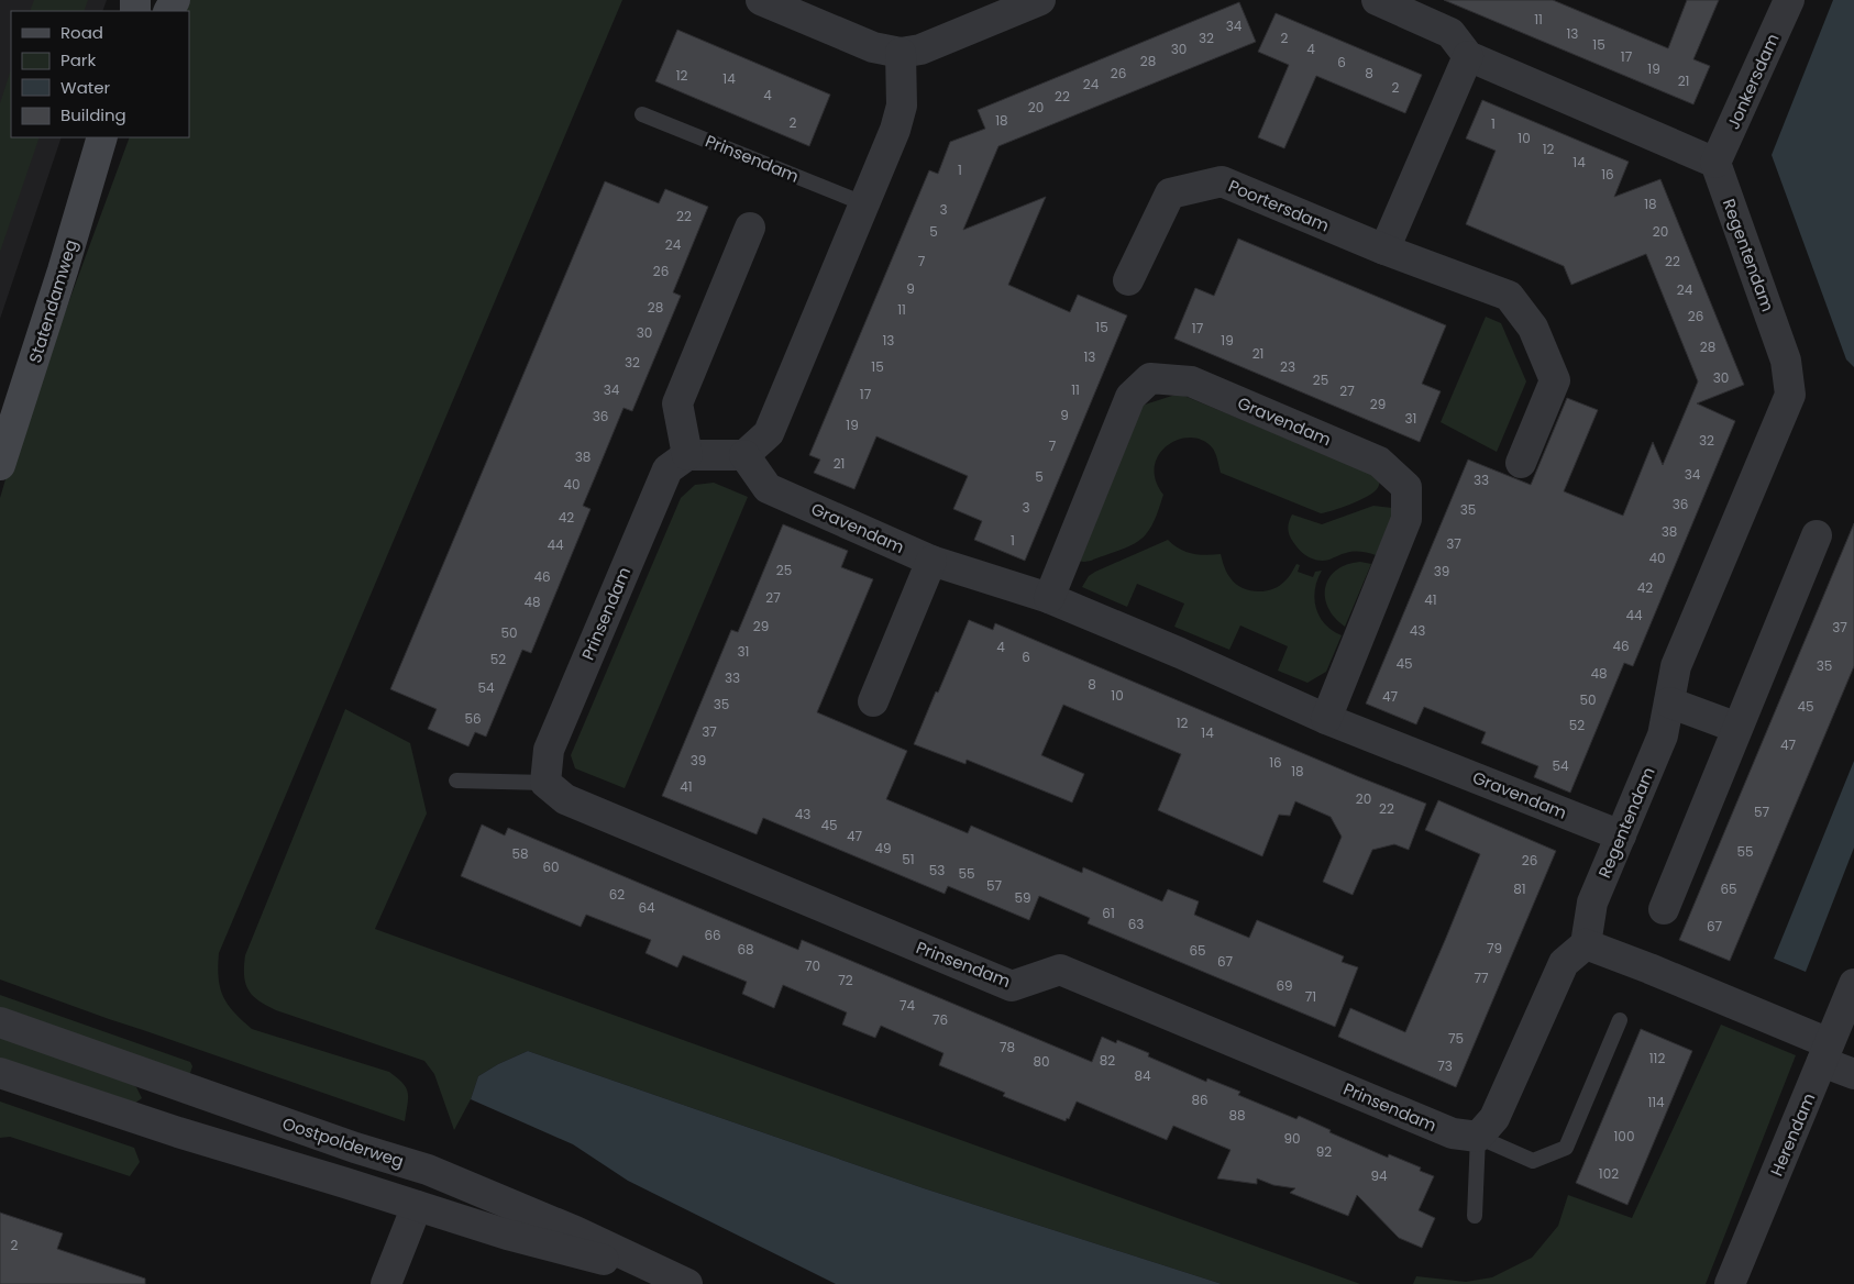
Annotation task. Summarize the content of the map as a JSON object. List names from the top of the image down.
{
  "streets": {
    "main road": ["Statendamweg"],
    "street": [
      "Jonkersdam",
      "Prinsendam",
      "Poortersdam",
      "Regentendam",
      "Gravendam",
      "Herendam",
      "Oostpolderweg"
    ]
  },
  "crossings": [
    ["Jonkersdam", "Regentendam"],
    ["Regentendam", "Gravendam"]
  ],
  "house_numbers": [
    "11",
    "34",
    "13",
    "32",
    "2",
    "15",
    "30",
    "4",
    "17",
    "28",
    "6",
    "19",
    "26",
    "8",
    "12",
    "14",
    "21",
    "24",
    "2",
    "4",
    "22",
    "20",
    "18",
    "2",
    "1",
    "10",
    "12",
    "14",
    "1",
    "16",
    "18",
    "3",
    "22",
    "5",
    "20",
    "24",
    "7",
    "22",
    "26",
    "9",
    "24",
    "28",
    "11",
    "26",
    "15",
    "17",
    "30",
    "13",
    "19",
    "28",
    "21",
    "13",
    "32",
    "15",
    "23",
    "30",
    "25",
    "34",
    "11",
    "27",
    "17",
    "29",
    "9",
    "36",
    "31",
    "19",
    "32",
    "7",
    "38",
    "21",
    "34",
    "5",
    "33",
    "40",
    "36",
    "3",
    "35",
    "42",
    "38",
    "1",
    "37",
    "44",
    "40",
    "25",
    "39",
    "46",
    "42",
    "27",
    "41",
    "48",
    "44",
    "29",
    "37",
    "43",
    "50",
    "46",
    "4",
    "31",
    "6",
    "52",
    "45",
    "35",
    "48",
    "33",
    "8",
    "54",
    "10",
    "47",
    "50",
    "35",
    "45",
    "56",
    "12",
    "52",
    "37",
    "14",
    "47",
    "39",
    "16",
    "54",
    "18",
    "41",
    "20",
    "22",
    "57",
    "43",
    "45",
    "47",
    "49",
    "55",
    "58",
    "51",
    "26",
    "60",
    "53",
    "55",
    "57",
    "81",
    "65",
    "62",
    "59",
    "64",
    "61",
    "63",
    "67",
    "66",
    "79",
    "68",
    "65",
    "67",
    "70",
    "77",
    "72",
    "69",
    "71",
    "74",
    "76",
    "75",
    "78",
    "112",
    "82",
    "80",
    "73",
    "84",
    "86",
    "114",
    "88",
    "100",
    "90",
    "92",
    "102",
    "94",
    "2"
  ],
  "legend": [
    "Road",
    "Park",
    "Water",
    "Building"
  ]
}
